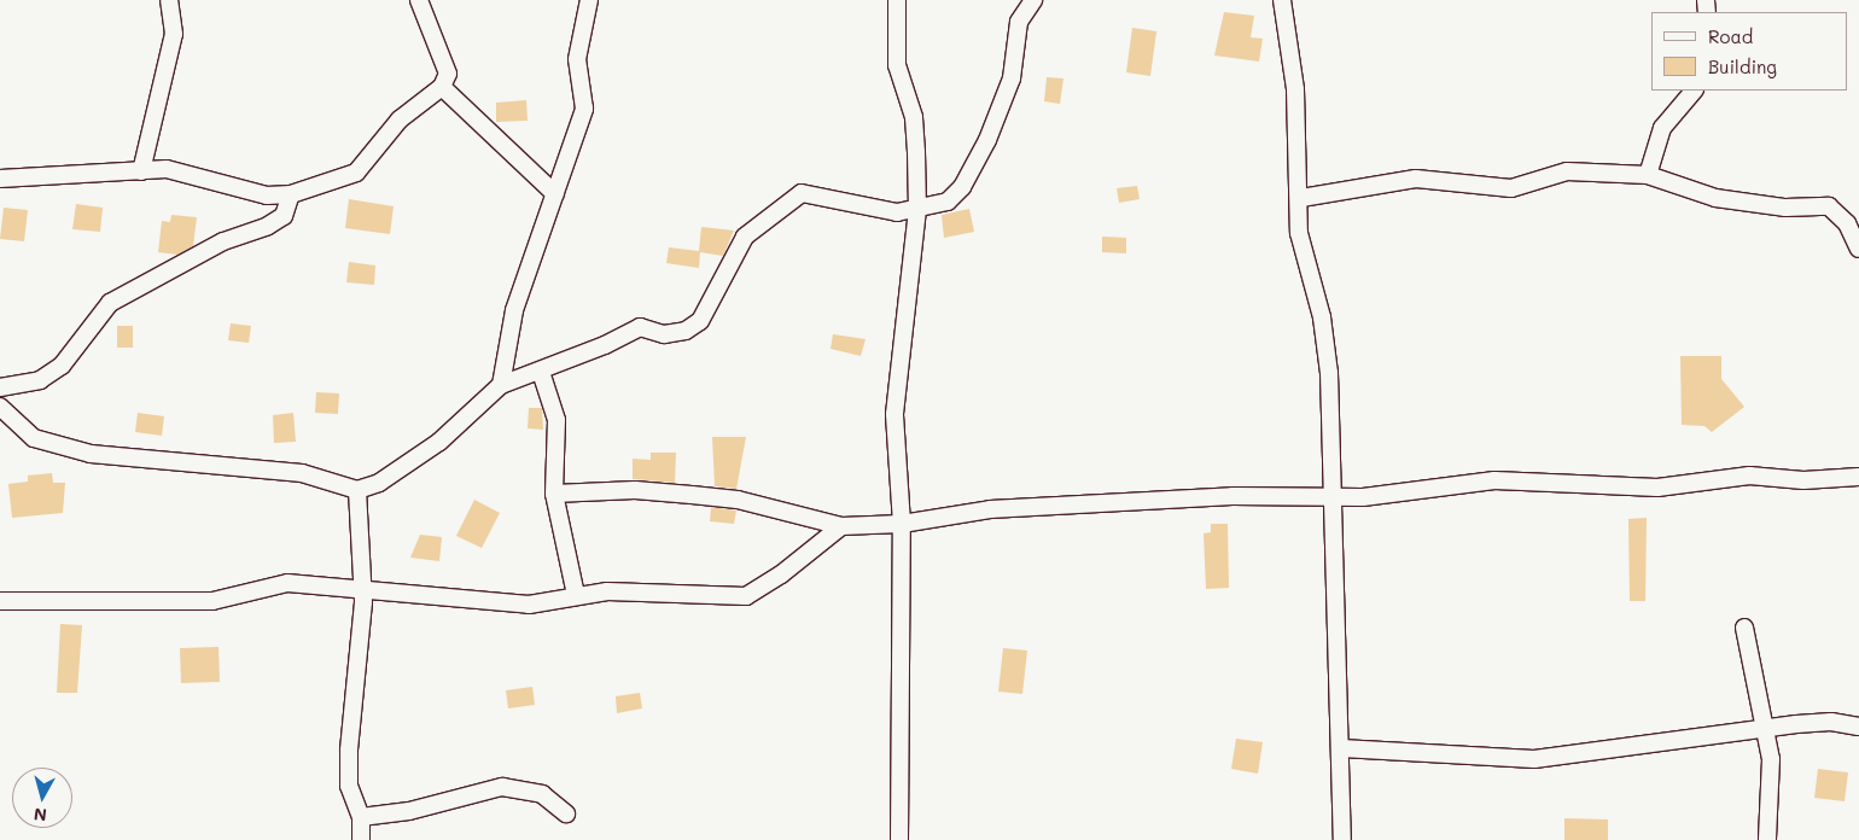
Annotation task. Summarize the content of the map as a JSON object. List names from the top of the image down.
{
  "legend": ["Road", "Building"],
  "north": "bottom"
}
